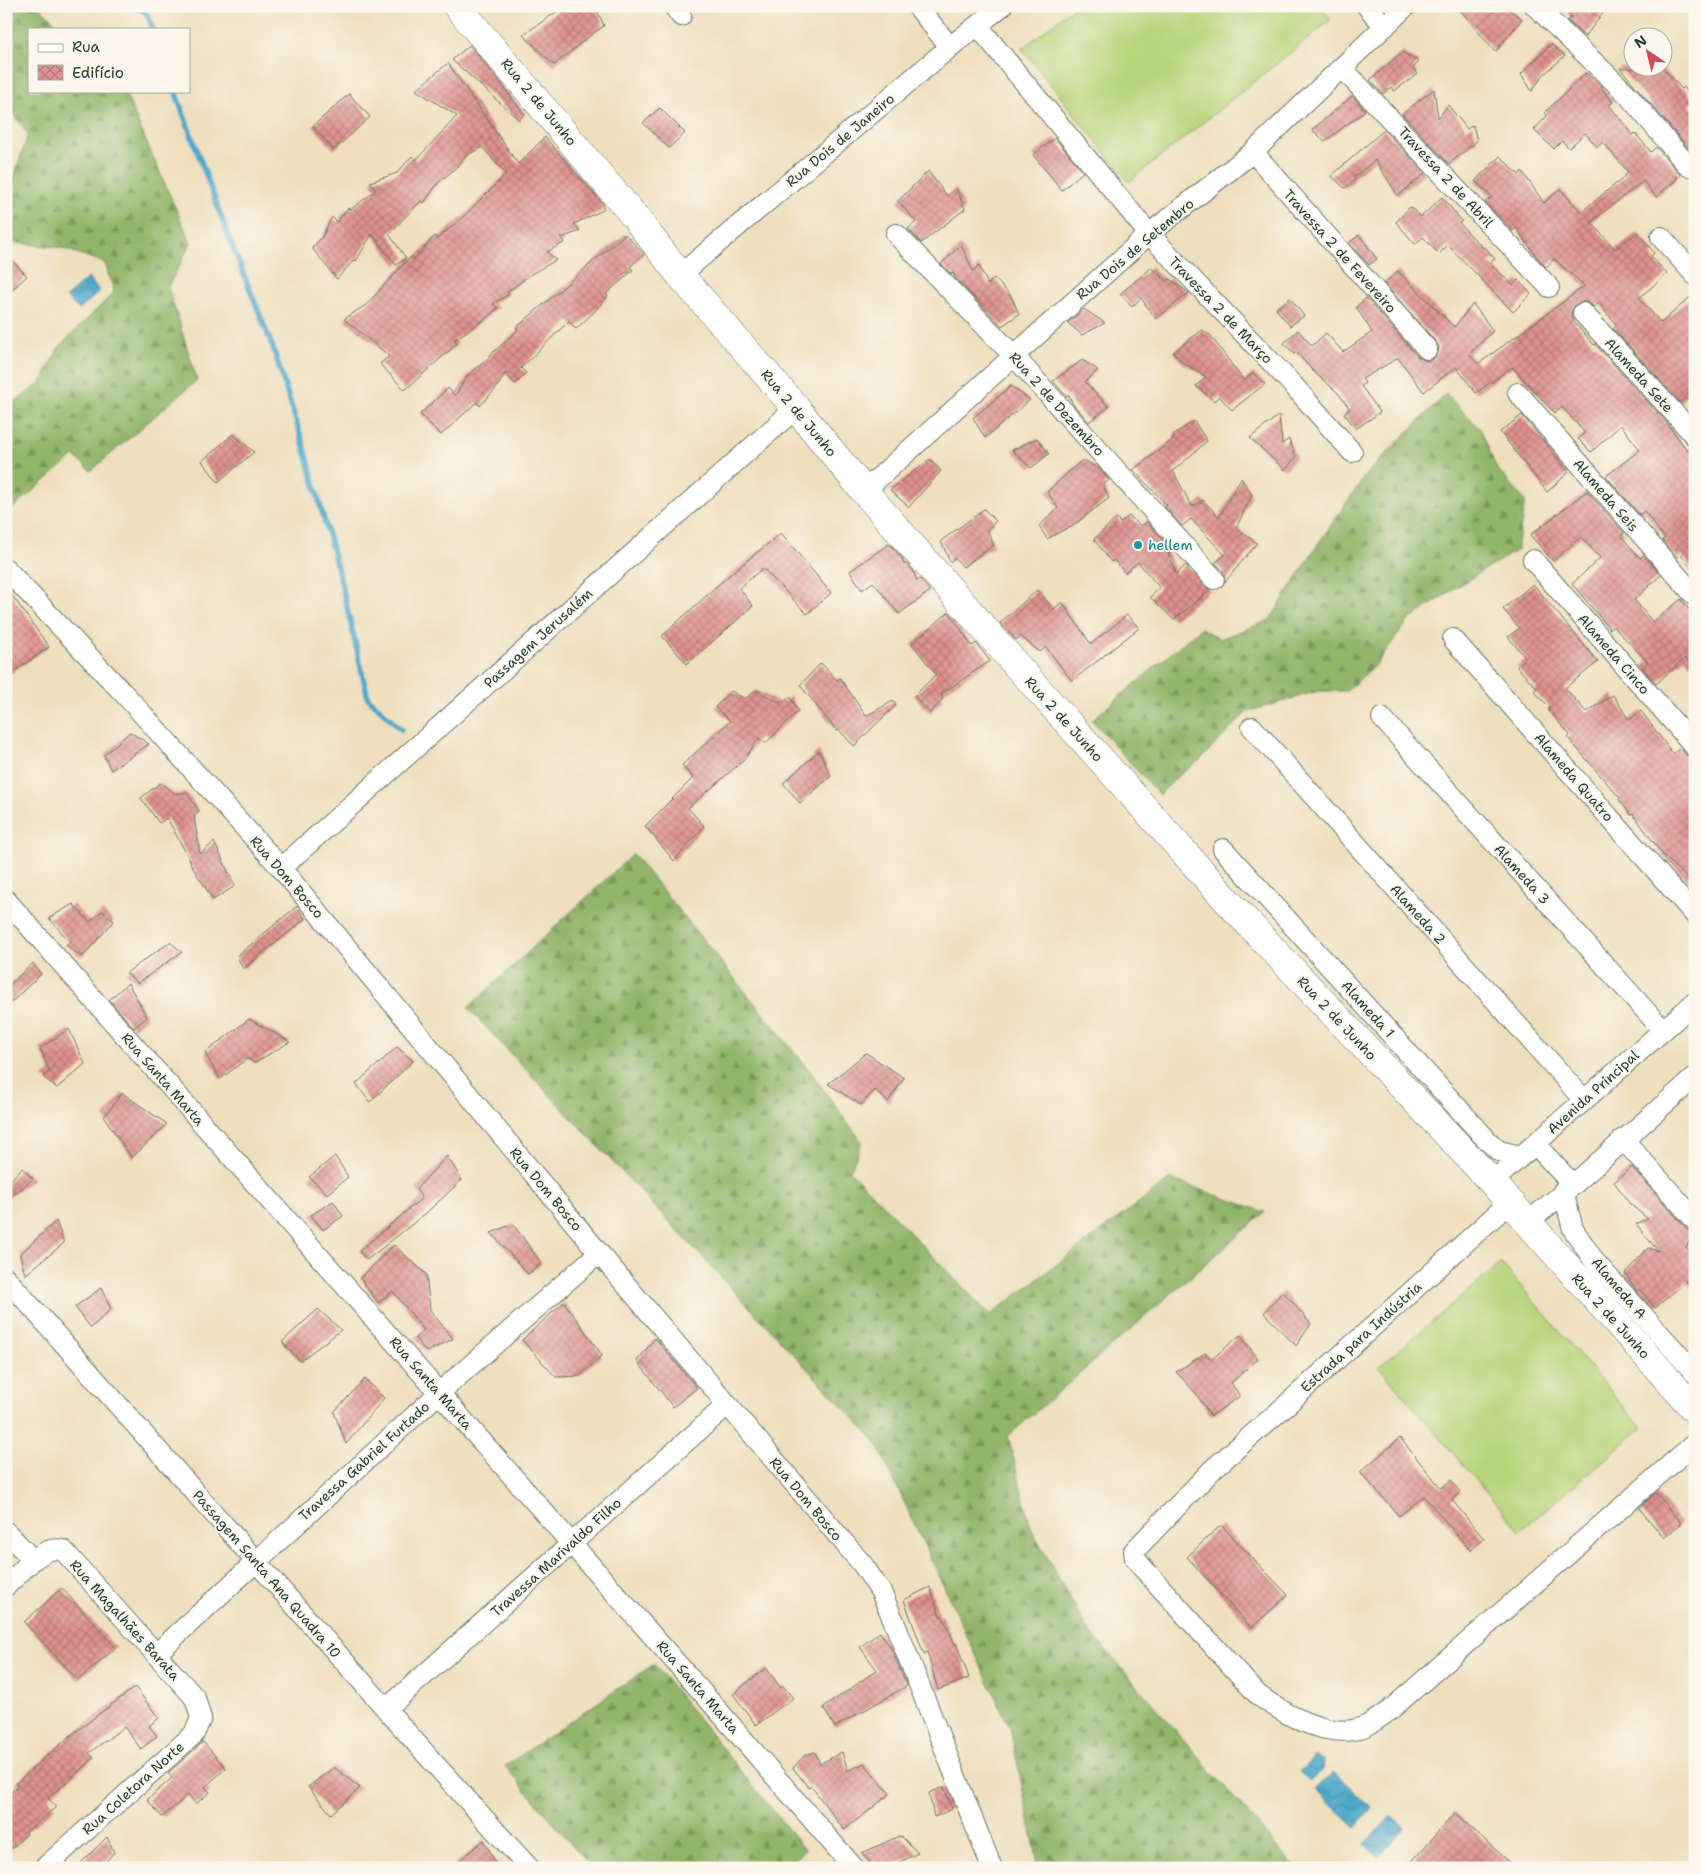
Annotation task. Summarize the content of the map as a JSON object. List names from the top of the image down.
{
  "streets": {
    "street": [
      "Rua 2 de Junho",
      "Rua Dois de Janeiro",
      "Travessa 2 de Abril",
      "Rua Dois de Setembro",
      "Travessa 2 de Fevereiro",
      "Travessa 2 de Março",
      "Alameda Sete",
      "Rua 2 de Dezembro",
      "Alameda Seis",
      "Passagem Jerusalém",
      "Alameda Cinco",
      "Alameda Quatro",
      "Alameda 3",
      "Rua Dom Bosco",
      "Alameda 2",
      "Alameda 1",
      "Rua Santa Marta",
      "Avenida Principal",
      "Alameda A",
      "Estrada para Indústria",
      "Travessa Gabriel Furtado",
      "Travessa Marivaldo Filho",
      "Passagem Santa Ana Quadra 10",
      "Rua Magalhães Barata",
      "Rua Coletora Norte"
    ]
  },
  "crossings": [
    ["Rua 2 de Junho", "Rua Dois de Janeiro"],
    ["Rua 2 de Junho", "Rua Dois de Setembro"],
    ["Rua 2 de Junho", "Passagem Jerusalém"],
    ["Rua 2 de Junho", "Avenida Principal"],
    ["Rua 2 de Junho", "Estrada para Indústria"],
    ["Rua Dois de Janeiro", "Travessa 2 de Março"],
    ["Travessa 2 de Abril", "Rua Dois de Setembro"],
    ["Rua Dois de Setembro", "Travessa 2 de Fevereiro"],
    ["Rua Dois de Setembro", "Travessa 2 de Março"],
    ["Rua Dois de Setembro", "Rua 2 de Dezembro"],
    ["Passagem Jerusalém", "Rua Dom Bosco"],
    ["Alameda 3", "Avenida Principal"],
    ["Rua Dom Bosco", "Travessa Gabriel Furtado"],
    ["Rua Dom Bosco", "Travessa Marivaldo Filho"],
    ["Alameda 2", "Avenida Principal"],
    ["Alameda 1", "Avenida Principal"],
    ["Rua Santa Marta", "Travessa Gabriel Furtado"],
    ["Rua Santa Marta", "Travessa Marivaldo Filho"],
    ["Travessa Gabriel Furtado", "Passagem Santa Ana Quadra 10"],
    ["Travessa Gabriel Furtado", "Rua Magalhães Barata"],
    ["Travessa Marivaldo Filho", "Passagem Santa Ana Quadra 10"],
    ["Rua Magalhães Barata", "Rua Coletora Norte"]
  ],
  "places": ["hellem"],
  "legend": ["Rua", "Edifício"],
  "north": "top left"
}
